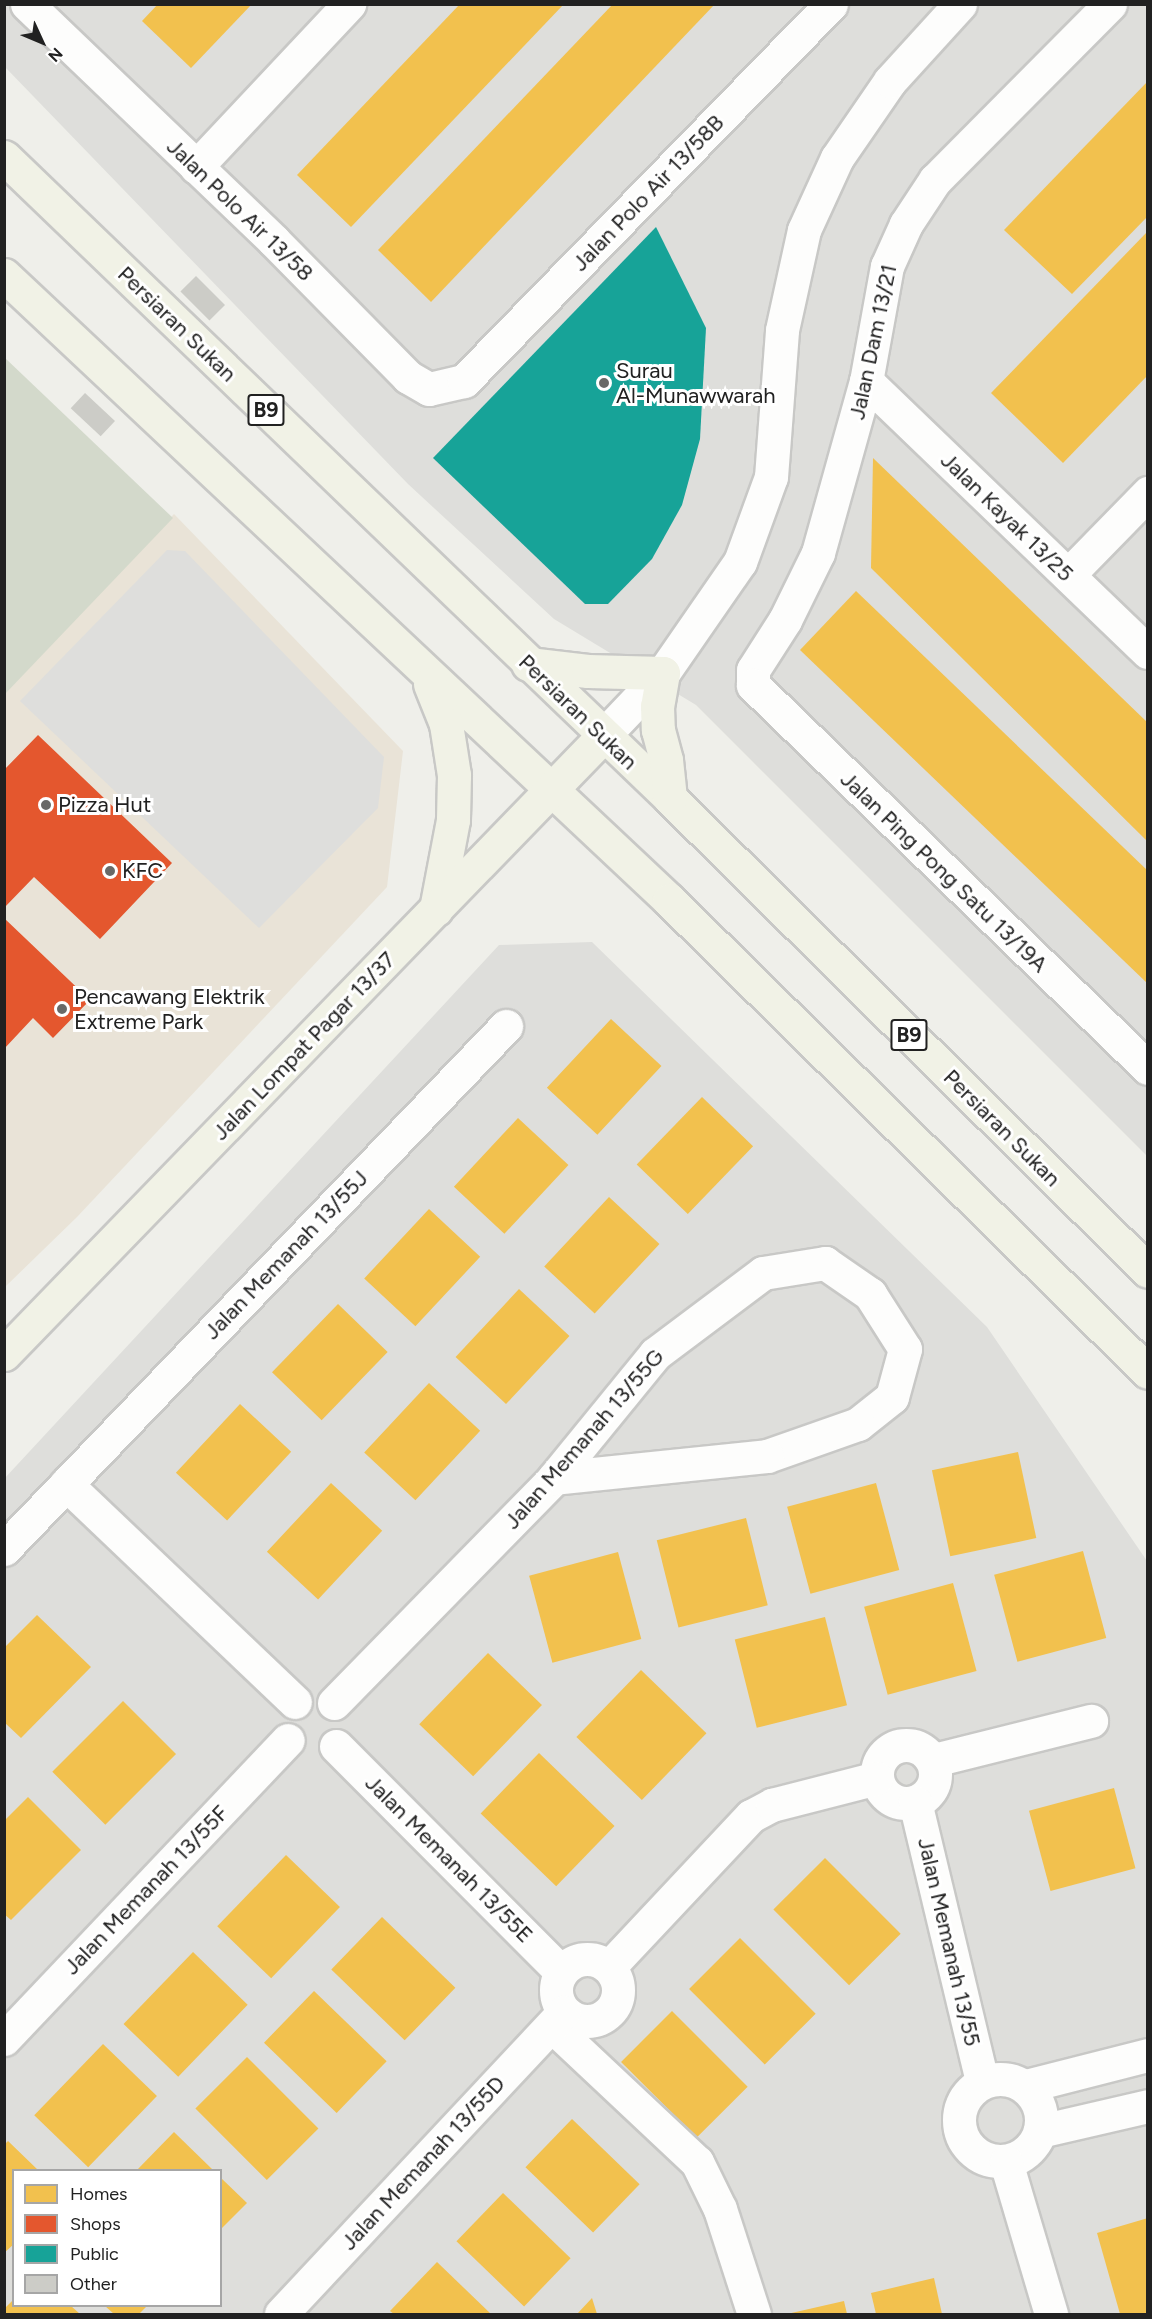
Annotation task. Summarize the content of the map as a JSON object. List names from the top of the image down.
{
  "streets": {
    "main road": ["Persiaran Sukan", "B9", "Jalan Lompat Pagar 13/37"],
    "street": [
      "Jalan Polo Air 13/58B",
      "Jalan Polo Air 13/58",
      "Jalan Dam 13/21",
      "Jalan Kayak 13/25",
      "Jalan Ping Pong Satu 13/19A",
      "Jalan Memanah 13/55J",
      "Jalan Memanah 13/55G",
      "Jalan Memanah 13/55E",
      "Jalan Memanah 13/55F",
      "Jalan Memanah 13/55",
      "Jalan Memanah 13/55D"
    ]
  },
  "crossings": [
    ["Jalan Polo Air 13/58B", "Jalan Polo Air 13/58"],
    ["Persiaran Sukan", "Jalan Lompat Pagar 13/37"],
    ["Jalan Dam 13/21", "Jalan Kayak 13/25"],
    ["Jalan Dam 13/21", "Jalan Ping Pong Satu 13/19A"],
    ["Jalan Memanah 13/55G", "Jalan Memanah 13/55E"],
    ["Jalan Memanah 13/55G", "Jalan Memanah 13/55F"],
    ["Jalan Memanah 13/55E", "Jalan Memanah 13/55F"],
    ["Jalan Memanah 13/55E", "Jalan Memanah 13/55D"]
  ],
  "places": [
    "Surau Al-Munawwarah",
    "Pizza Hut",
    "KFC",
    "Pencawang Elektrik Extreme Park"
  ],
  "legend": [
    "Homes",
    "Shops",
    "Public",
    "Other"
  ],
  "north": "bottom right"
}
